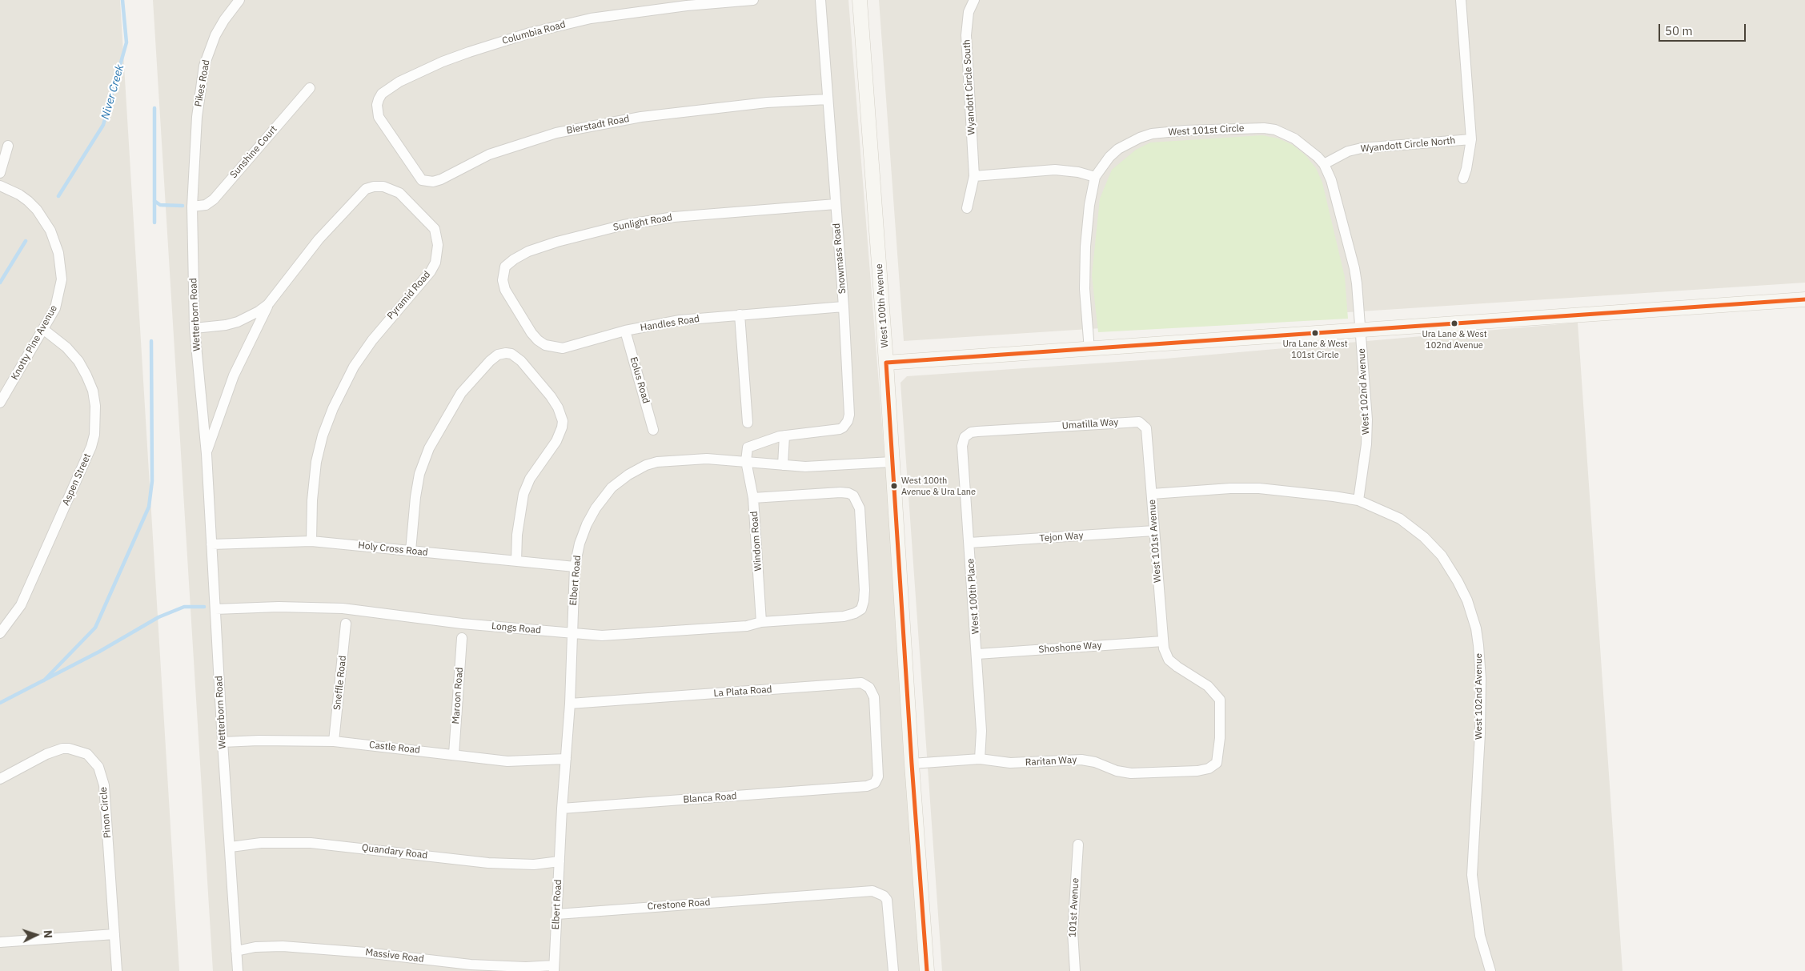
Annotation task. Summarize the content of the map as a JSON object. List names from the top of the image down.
{
  "streets": {
    "street": [
      "Columbia Road",
      "Pikes Road",
      "Wyandott Circle South",
      "Bierstadt Road",
      "West 101st Circle",
      "Wyandott Circle North",
      "Sunshine Court",
      "Sunlight Road",
      "Snowmass Road",
      "Pyramid Road",
      "West 100th Avenue",
      "Wetterborn Road",
      "Handles Road",
      "Knotty Pine Avenue",
      "Eolus Road",
      "West 102nd Avenue",
      "Umatilla Way",
      "Aspen Street",
      "Tejon Way",
      "Windom Road",
      "West 101st Avenue",
      "Holy Cross Road",
      "Elbert Road",
      "West 100th Place",
      "Longs Road",
      "Shoshone Way",
      "Sneffle Road",
      "La Plata Road",
      "Maroon Road",
      "Castle Road",
      "Raritan Way",
      "Blanca Road",
      "Pinon Circle",
      "Quandary Road",
      "Crestone Road",
      "101st Avenue",
      "Massive Road"
    ]
  },
  "crossings": [
    ["Columbia Road", "Bierstadt Road"],
    ["Pikes Road", "Wetterborn Road"],
    ["Bierstadt Road", "Snowmass Road"],
    ["West 101st Circle", "Wyandott Circle North"],
    ["West 101st Circle", "West 102nd Avenue"],
    ["Sunshine Court", "Wetterborn Road"],
    ["Sunlight Road", "Snowmass Road"],
    ["Sunlight Road", "Handles Road"],
    ["Snowmass Road", "Handles Road"],
    ["Snowmass Road", "Windom Road"],
    ["Snowmass Road", "Elbert Road"],
    ["Pyramid Road", "Wetterborn Road"],
    ["Pyramid Road", "Holy Cross Road"],
    ["West 100th Avenue", "Elbert Road"],
    ["West 100th Avenue", "Raritan Way"],
    ["Wetterborn Road", "Holy Cross Road"],
    ["Wetterborn Road", "Longs Road"],
    ["Wetterborn Road", "Castle Road"],
    ["Wetterborn Road", "Quandary Road"],
    ["Wetterborn Road", "Massive Road"],
    ["Handles Road", "Eolus Road"],
    ["Knotty Pine Avenue", "Aspen Street"],
    ["West 102nd Avenue", "West 101st Avenue"],
    ["Umatilla Way", "West 101st Avenue"],
    ["Umatilla Way", "West 100th Place"],
    ["Tejon Way", "West 101st Avenue"],
    ["Tejon Way", "West 100th Place"],
    ["Windom Road", "Elbert Road"],
    ["Windom Road", "Longs Road"],
    ["West 101st Avenue", "Shoshone Way"],
    ["West 101st Avenue", "Raritan Way"],
    ["Holy Cross Road", "Elbert Road"],
    ["Elbert Road", "Longs Road"],
    ["Elbert Road", "La Plata Road"],
    ["Elbert Road", "Castle Road"],
    ["Elbert Road", "Blanca Road"],
    ["Elbert Road", "Quandary Road"],
    ["Elbert Road", "Crestone Road"],
    ["Elbert Road", "Massive Road"],
    ["West 100th Place", "Shoshone Way"],
    ["West 100th Place", "Raritan Way"],
    ["Sneffle Road", "Castle Road"],
    ["La Plata Road", "Blanca Road"],
    ["Maroon Road", "Castle Road"]
  ],
  "water": ["Niver Creek"],
  "places": ["Ura Lane & West 102nd Avenue", "Ura Lane & West 101st Circle", "West 100th Avenue & Ura Lane"],
  "scale_bar": "50 m",
  "north": "right"
}
